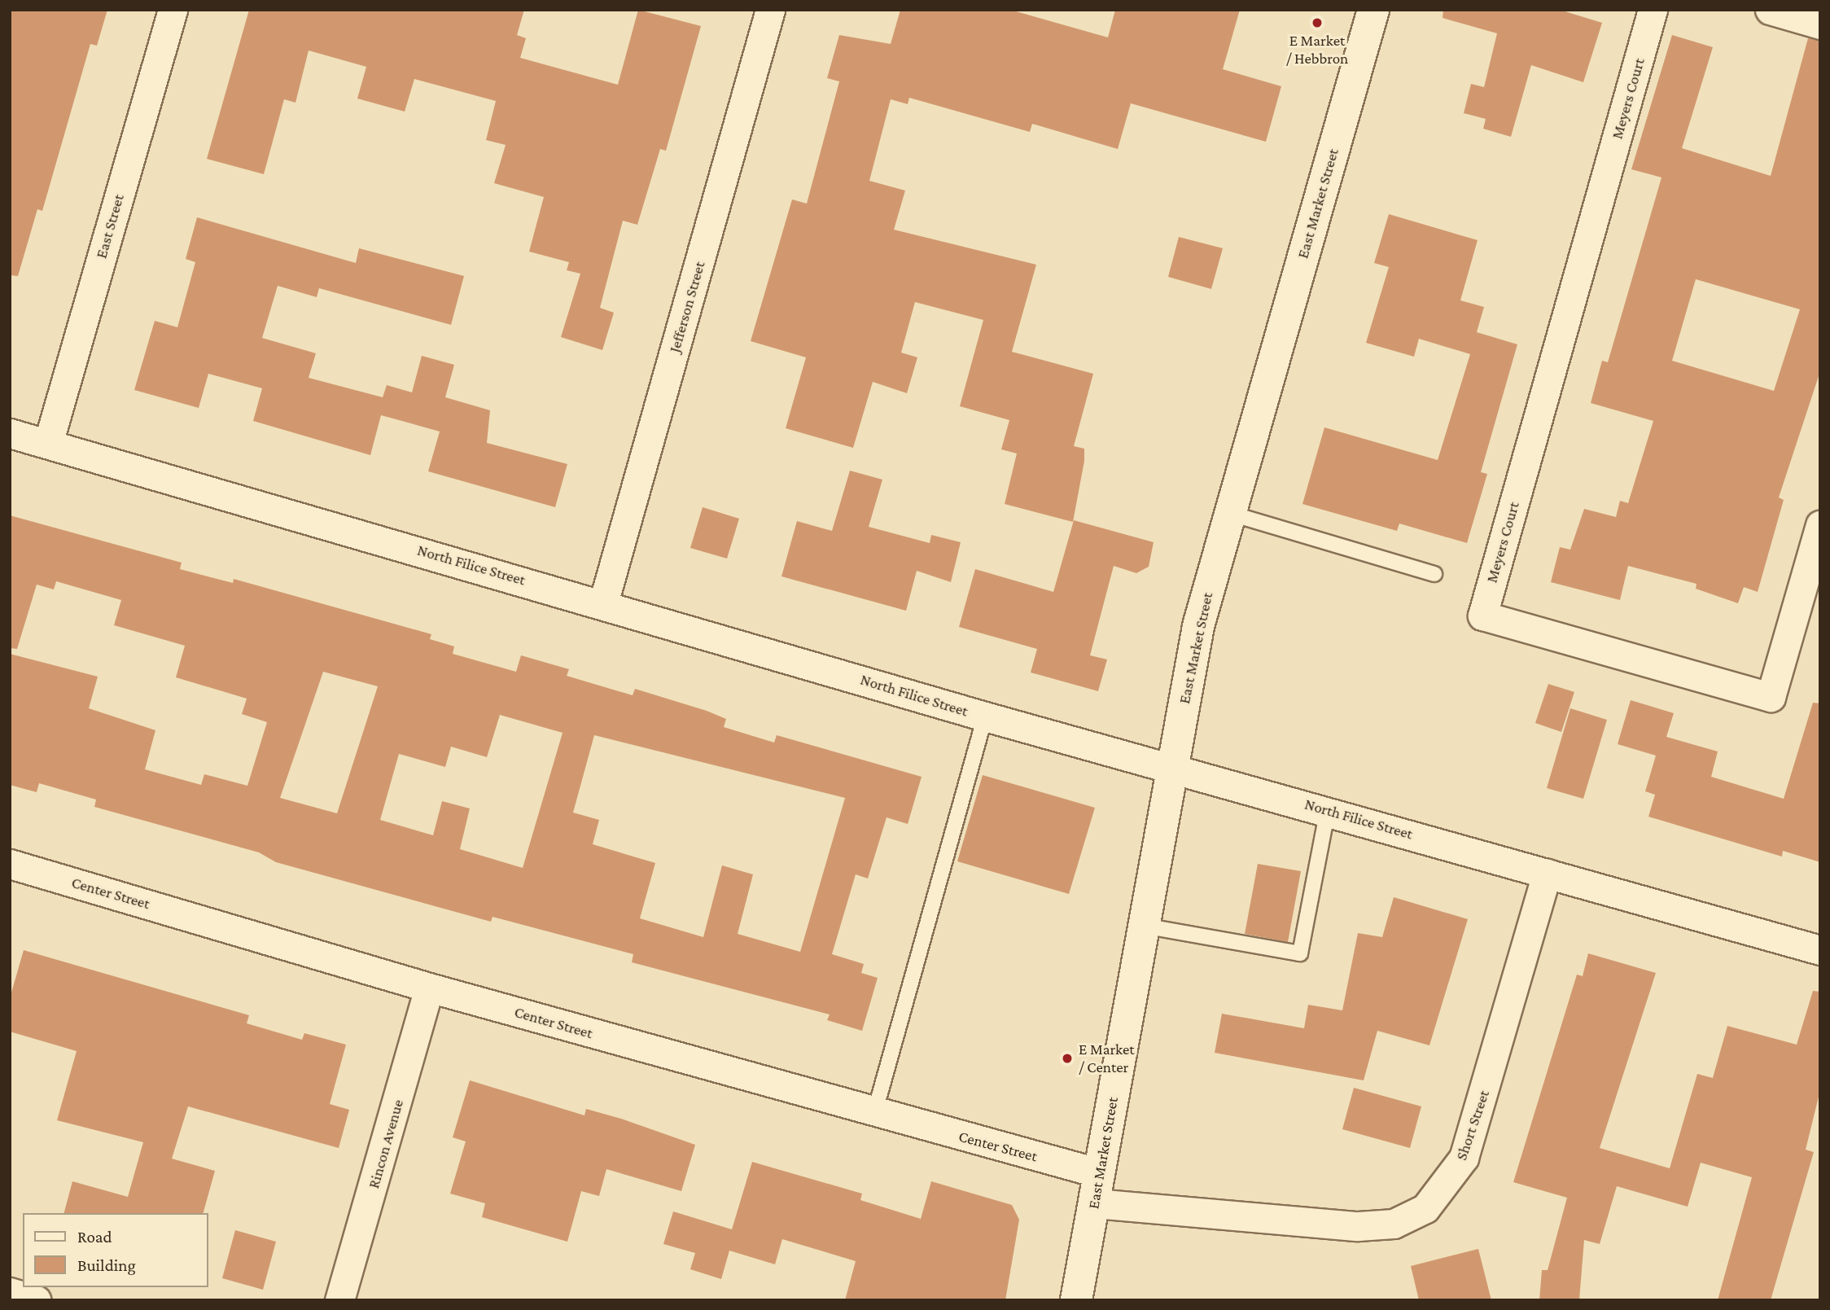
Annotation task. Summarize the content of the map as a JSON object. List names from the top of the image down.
{
  "streets": {
    "main road": ["East Market Street"],
    "street": [
      "Meyers Court",
      "East Street",
      "Jefferson Street",
      "North Filice Street",
      "Center Street",
      "Short Street",
      "Rincon Avenue"
    ]
  },
  "crossings": [
    ["East Market Street", "North Filice Street"],
    ["East Market Street", "Center Street"],
    ["East Market Street", "Short Street"],
    ["East Street", "North Filice Street"],
    ["Jefferson Street", "North Filice Street"],
    ["North Filice Street", "Short Street"],
    ["Center Street", "Rincon Avenue"]
  ],
  "places": ["E Market / Hebbron", "E Market / Center"],
  "legend": ["Road", "Building"]
}
